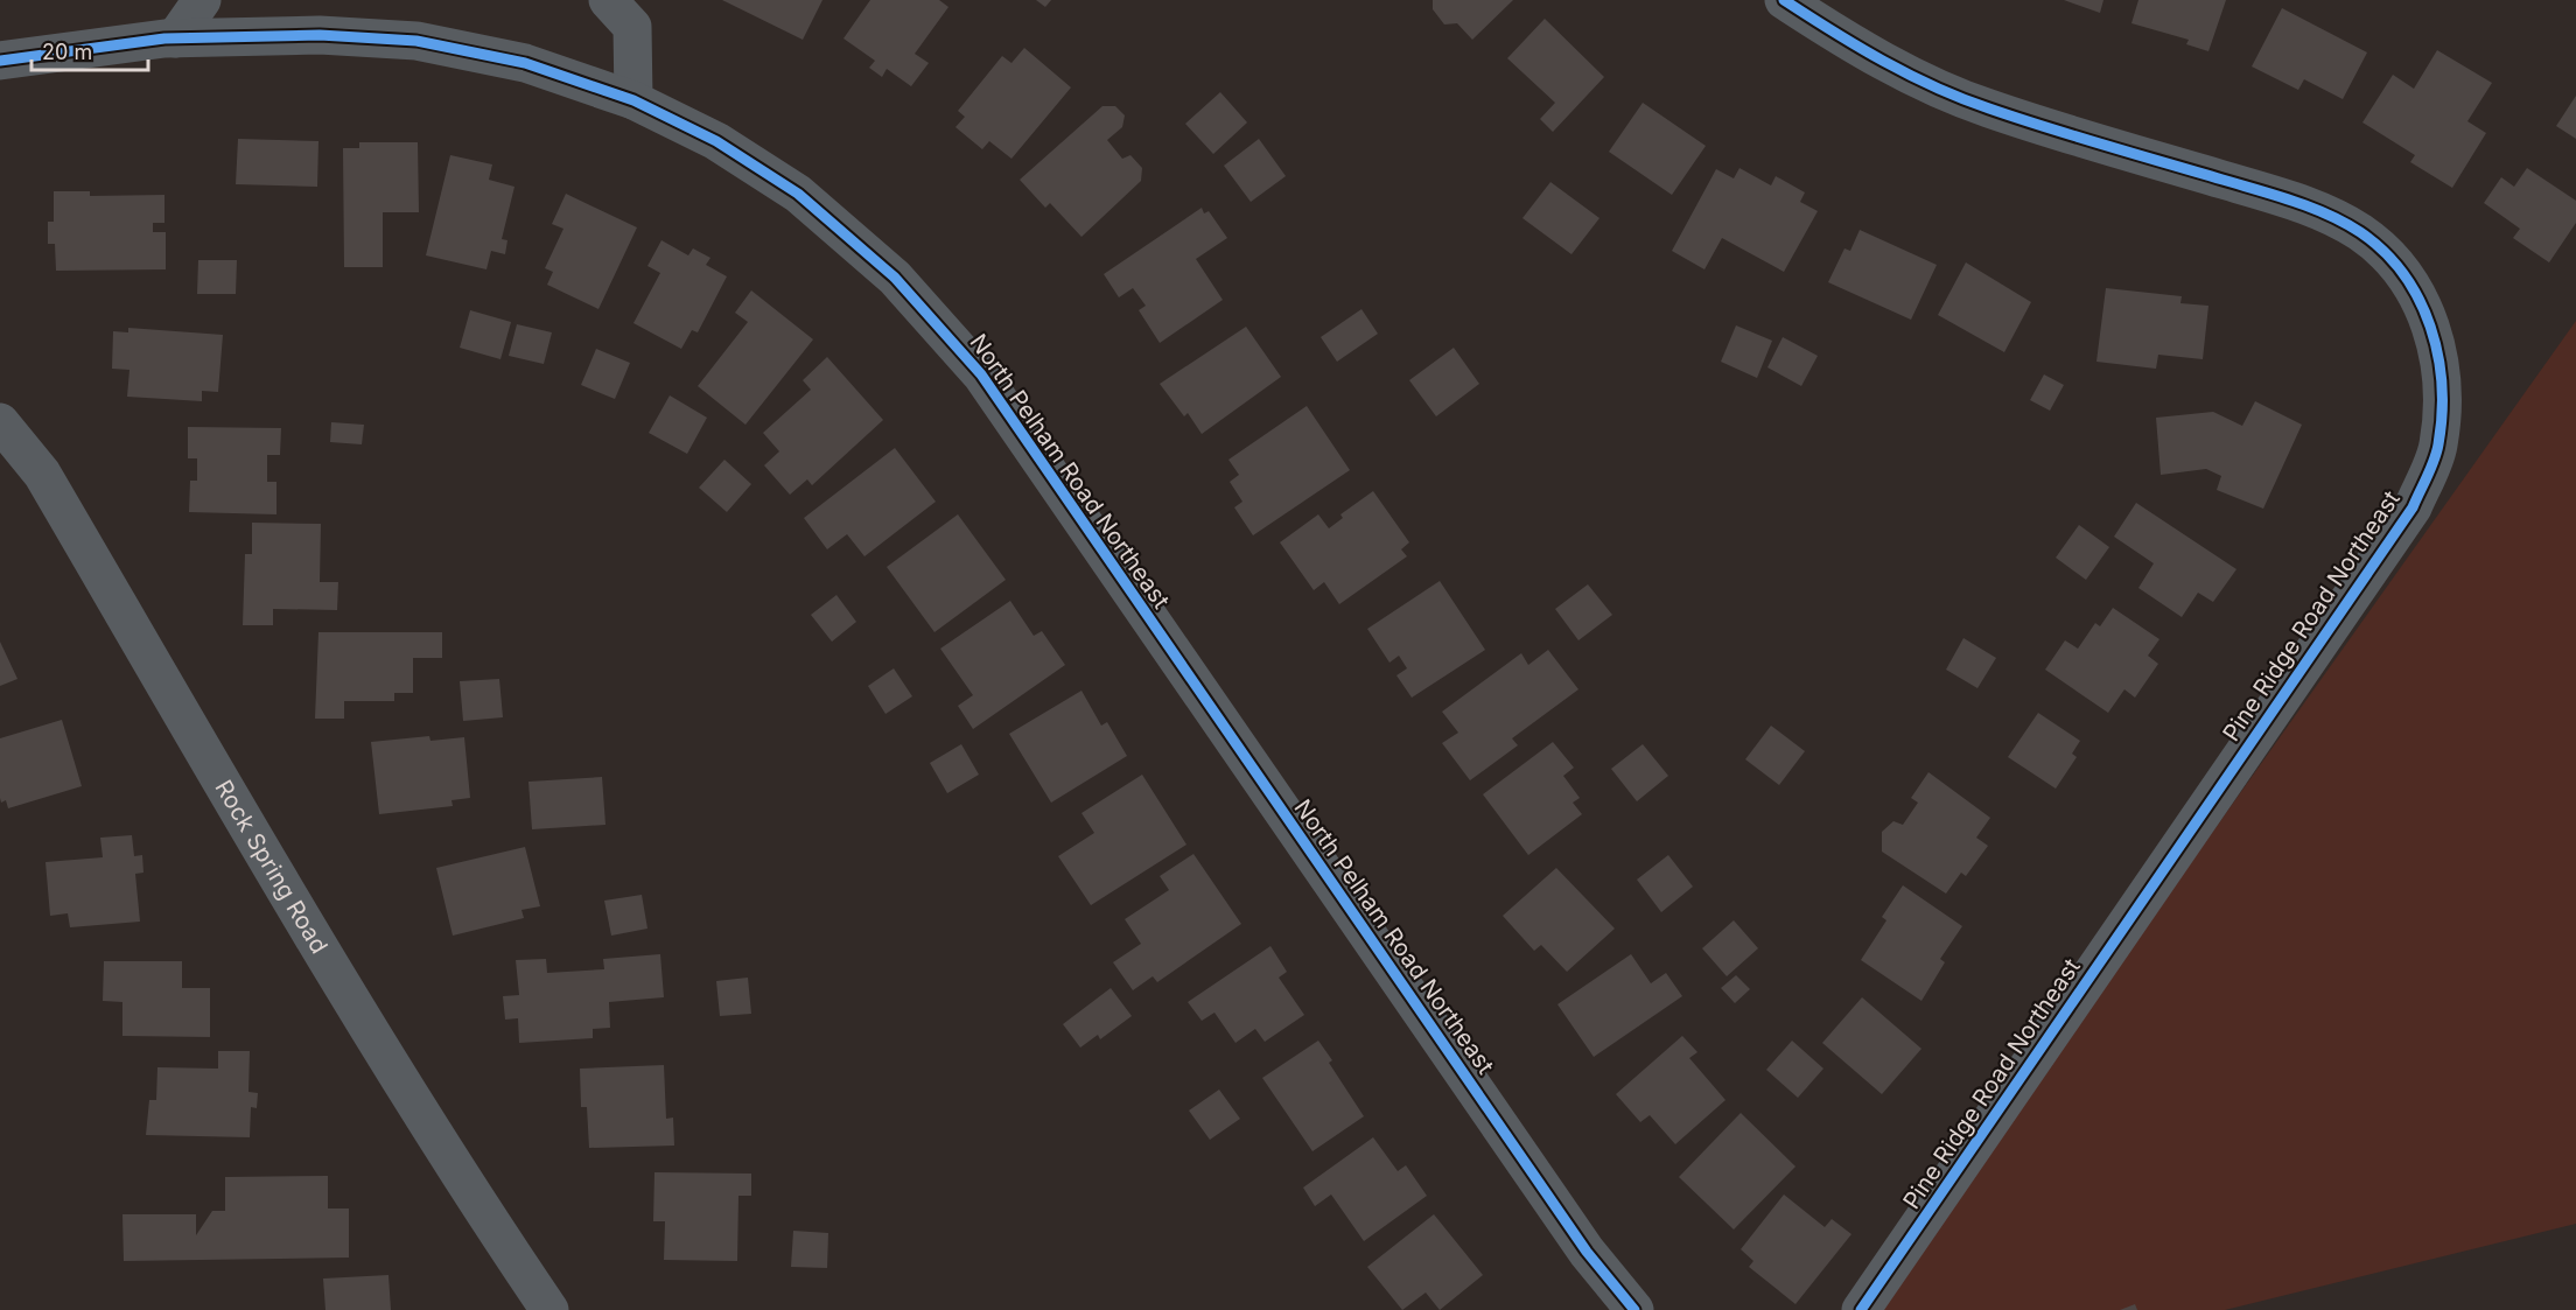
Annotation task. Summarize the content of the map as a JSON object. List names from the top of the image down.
{
  "streets": {
    "street": ["North Pelham Road Northeast", "Pine Ridge Road Northeast", "Rock Spring Road"]
  },
  "scale_bar": "20 m"
}
